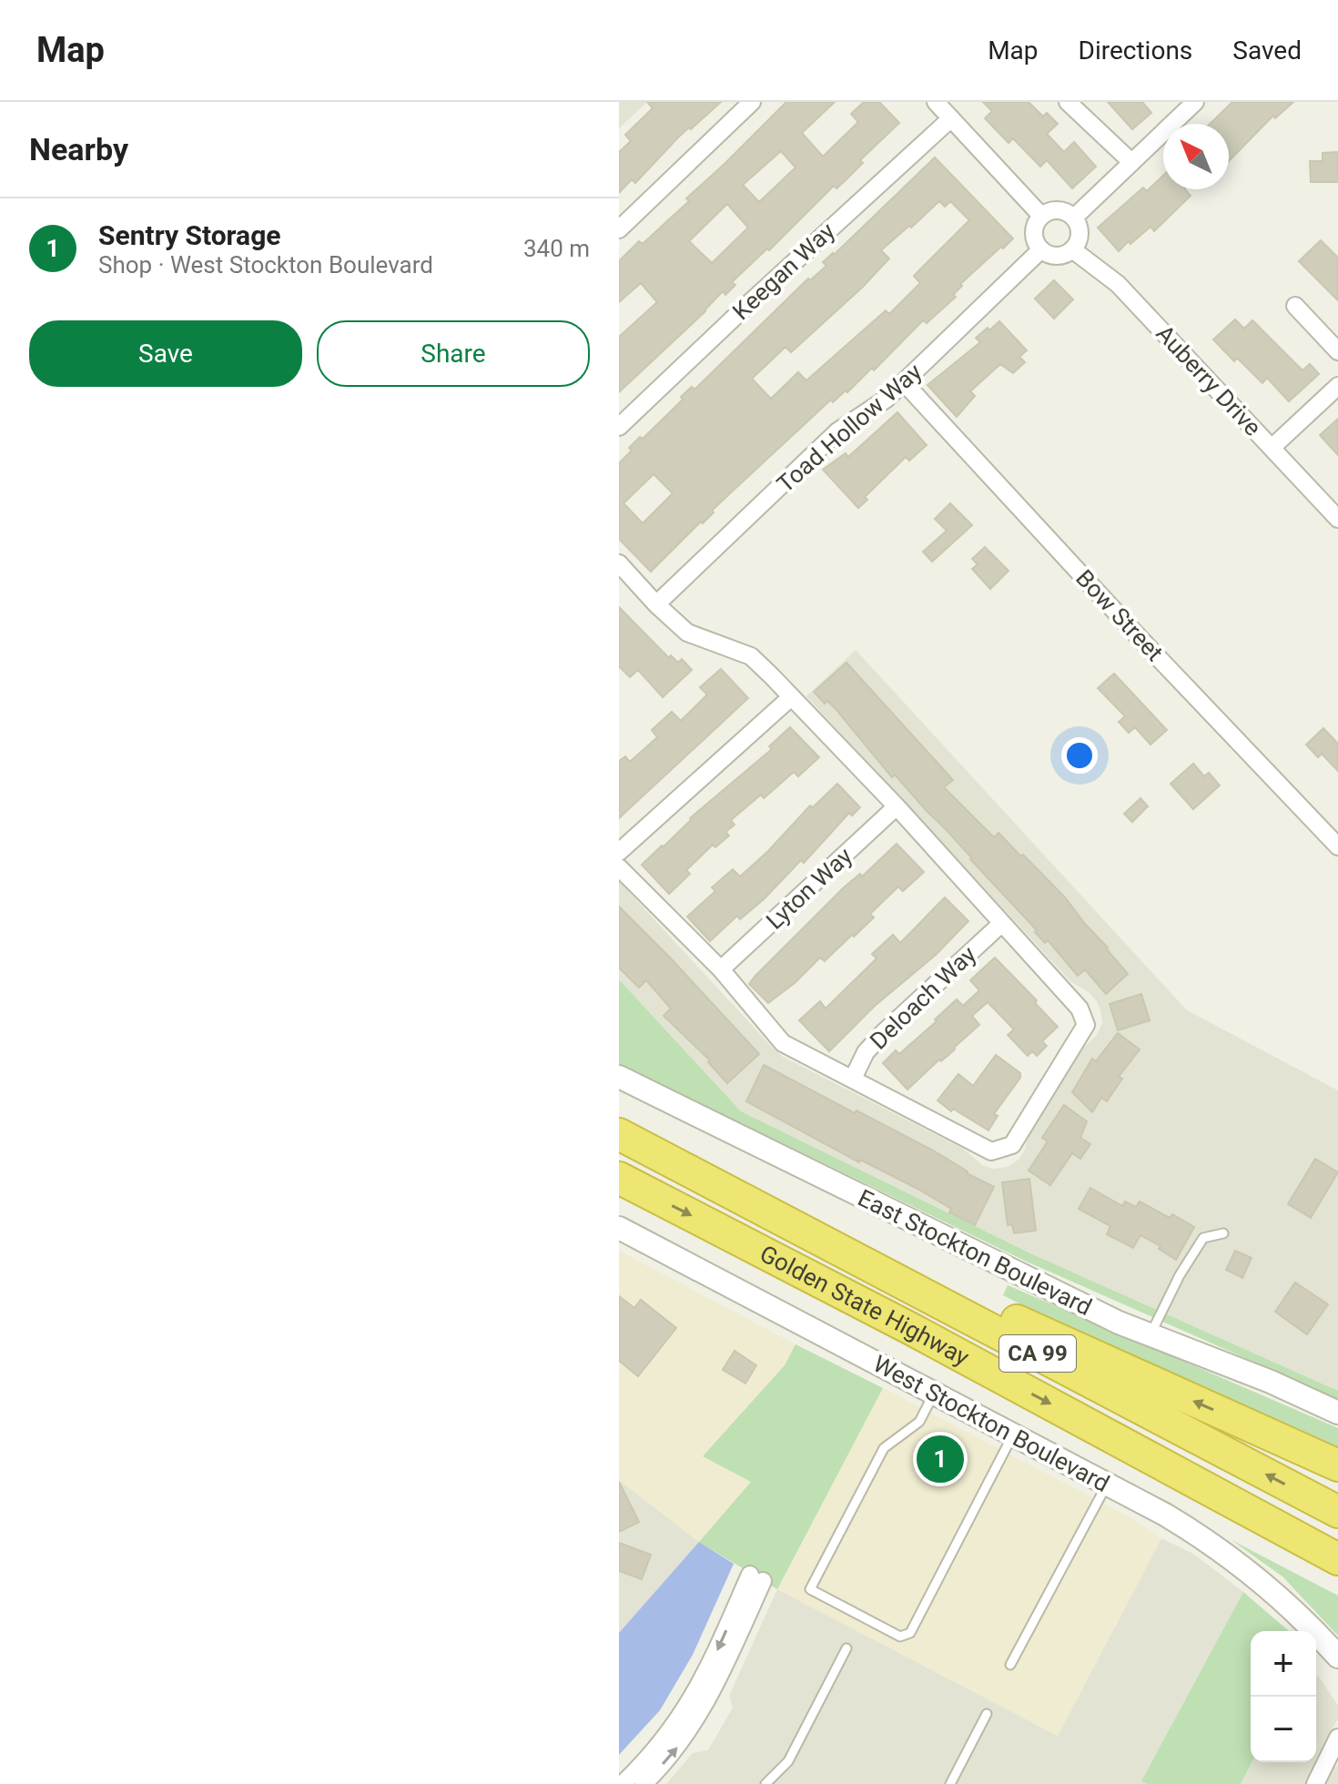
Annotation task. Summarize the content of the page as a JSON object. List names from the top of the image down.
{
  "streets": {
    "highway": ["Golden State Highway", "CA 99"],
    "street": [
      "Keegan Way",
      "Auberry Drive",
      "Toad Hollow Way",
      "Bow Street",
      "Lyton Way",
      "Deloach Way",
      "East Stockton Boulevard",
      "West Stockton Boulevard"
    ]
  },
  "crossings": [
    ["Auberry Drive", "Toad Hollow Way"],
    ["Toad Hollow Way", "Bow Street"]
  ],
  "north": "top left",
  "page": {
    "header": "Map",
    "nav": ["Map", "Directions", "Saved"],
    "heading": "Nearby",
    "list": [
      {
        "mark": "1",
        "name": "Sentry Storage",
        "note": "Shop · West Stockton Boulevard",
        "value": "340 m"
      }
    ],
    "buttons": ["Save", "Share"],
    "pins": "1",
    "map_buttons": ["+", "−"]
  }
}
